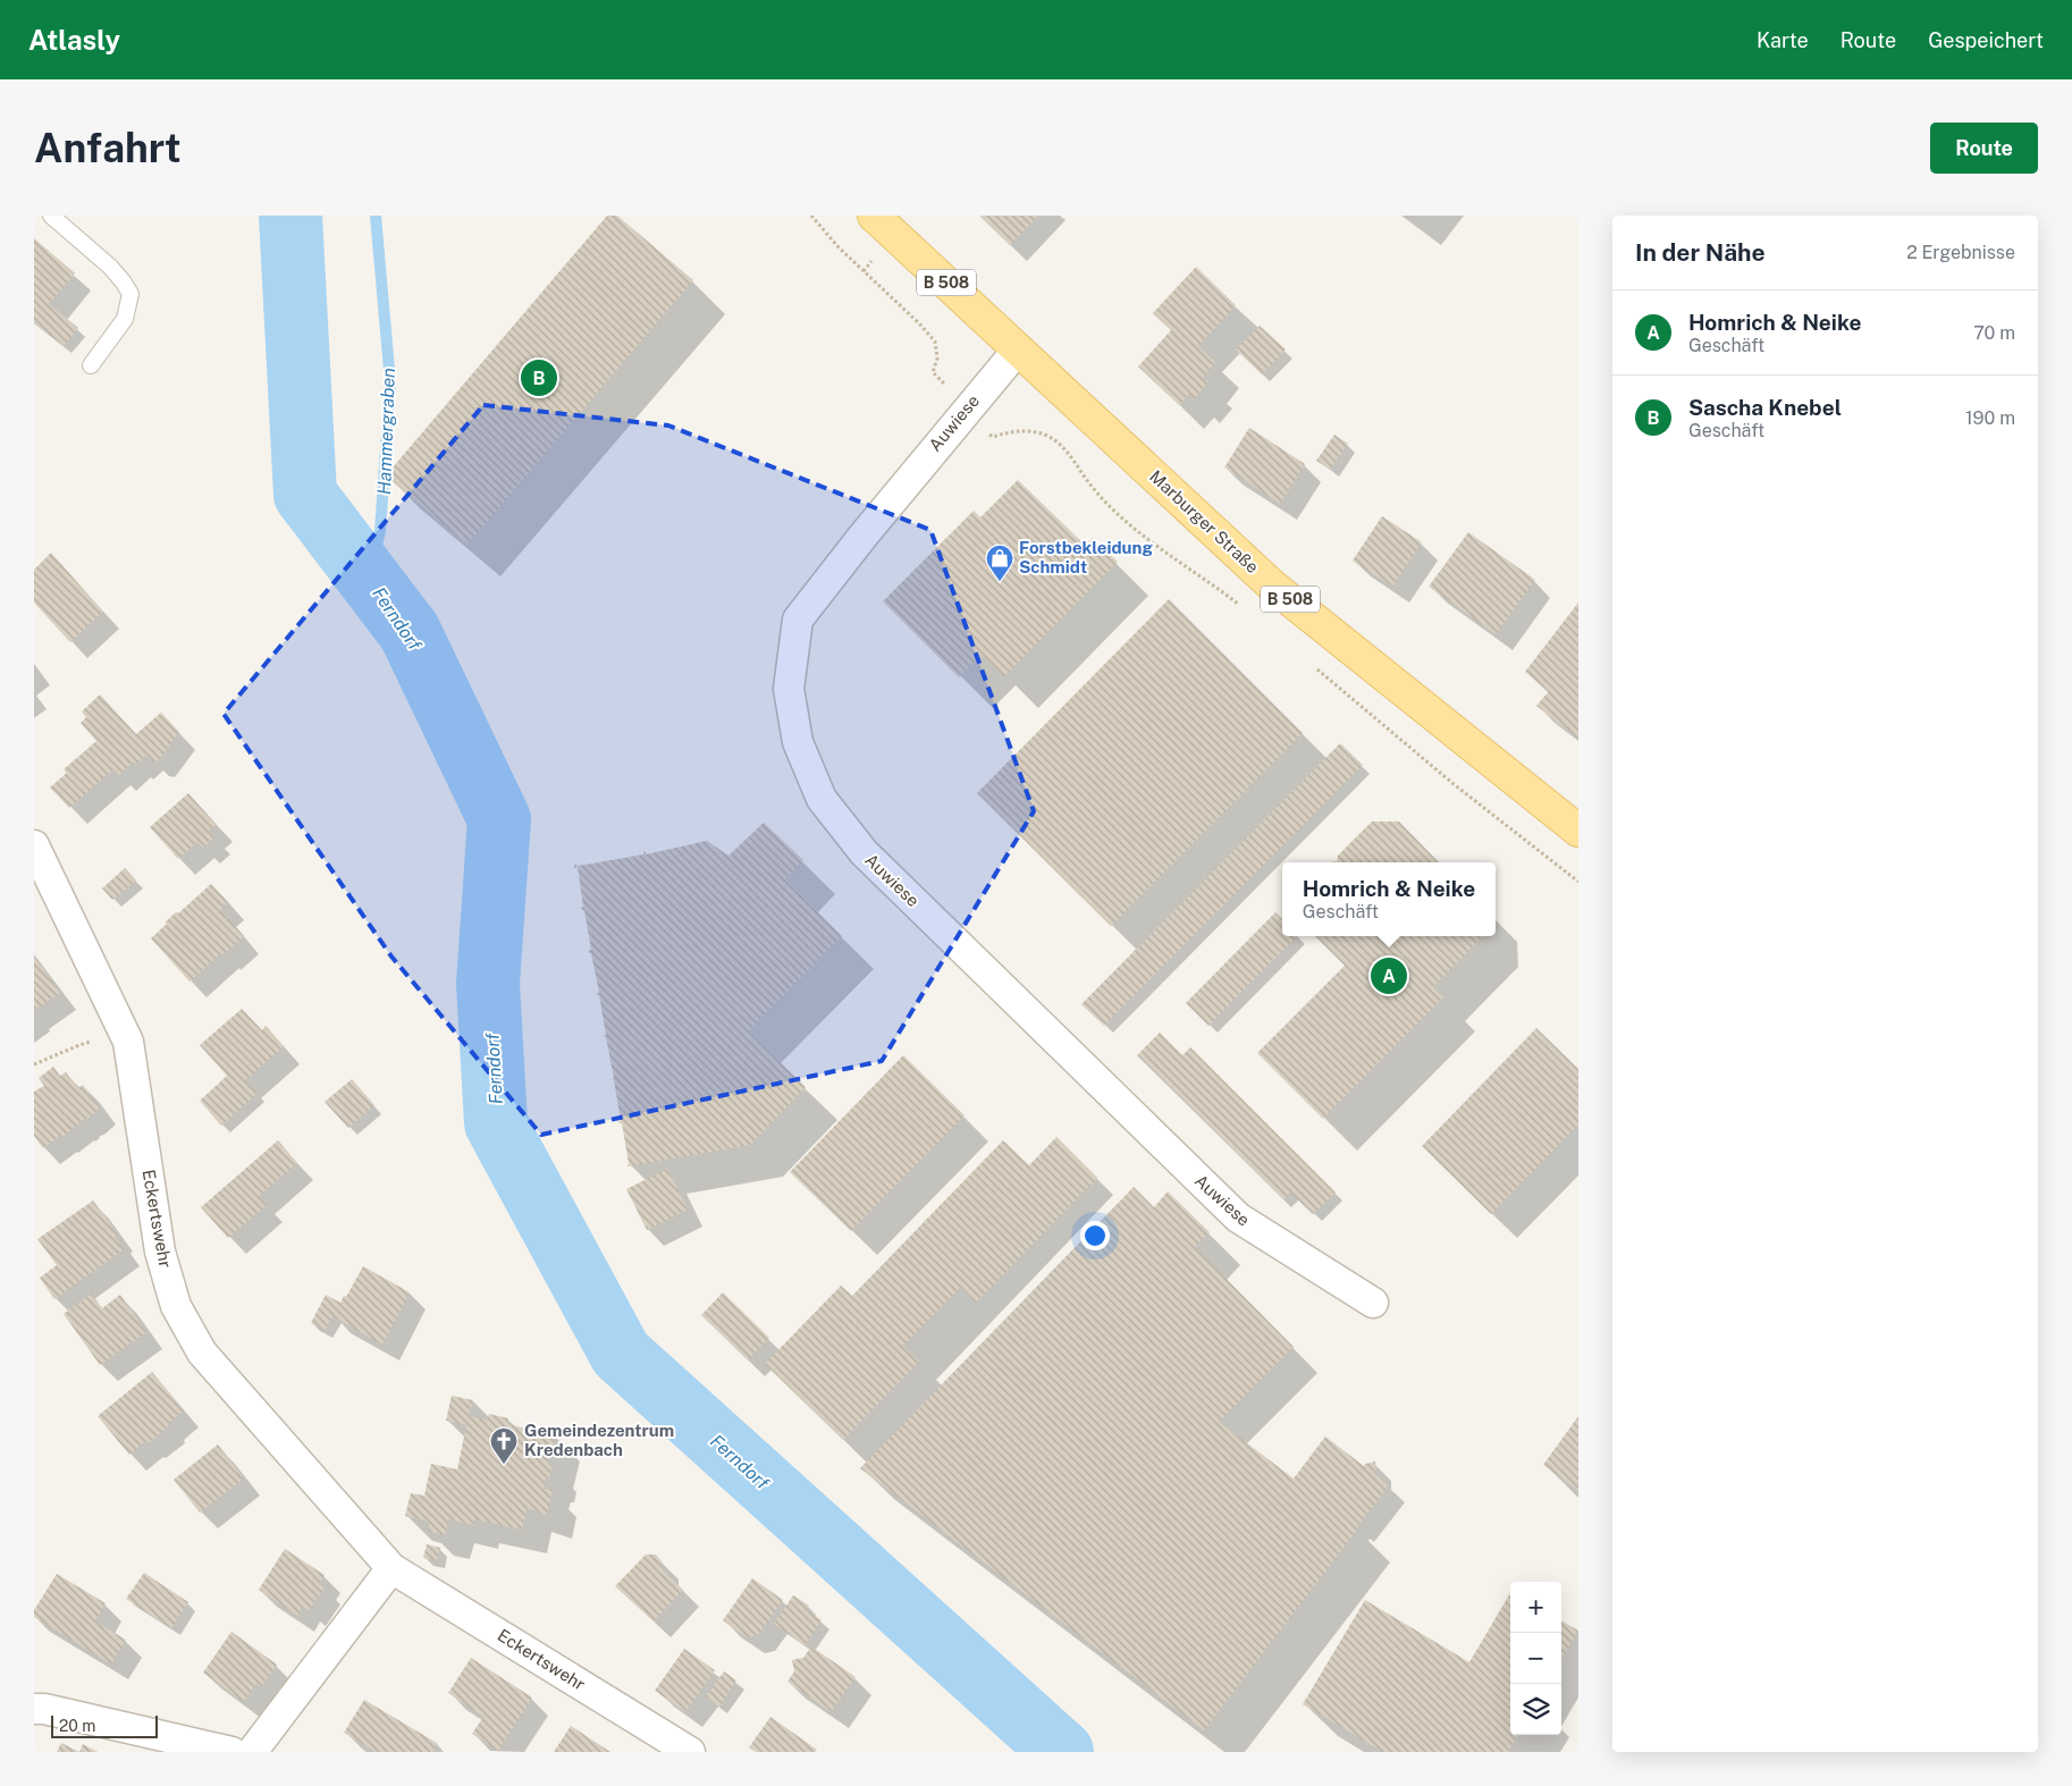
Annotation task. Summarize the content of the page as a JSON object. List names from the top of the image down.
{
  "streets": {
    "main road": ["B 508", "Marburger Straße"],
    "street": ["Auwiese", "Eckertswehr"]
  },
  "crossings": [
    ["Auwiese", "Marburger Straße"]
  ],
  "water": ["Hammergraben", "Ferndorf"],
  "places": {
    "shop": ["Forstbekleidung Schmidt"],
    "church": ["Gemeindezentrum Kredenbach"]
  },
  "scale_bar": "20 m",
  "page": {
    "header": "Atlasly",
    "nav": ["Karte", "Route", "Gespeichert"],
    "buttons": "Route",
    "title": "Anfahrt",
    "heading": ["In der Nähe", "2 Ergebnisse"],
    "list": [
      {
        "mark": "A",
        "name": "Homrich & Neike",
        "note": "Geschäft",
        "value": "70 m"
      },
      {
        "mark": "B",
        "name": "Sascha Knebel",
        "note": "Geschäft",
        "value": "190 m"
      }
    ],
    "pins": ["B", "A"],
    "popup": ["Homrich & Neike", "Geschäft"],
    "map_buttons": ["+", "−"],
    "scale": "20 m"
  }
}
